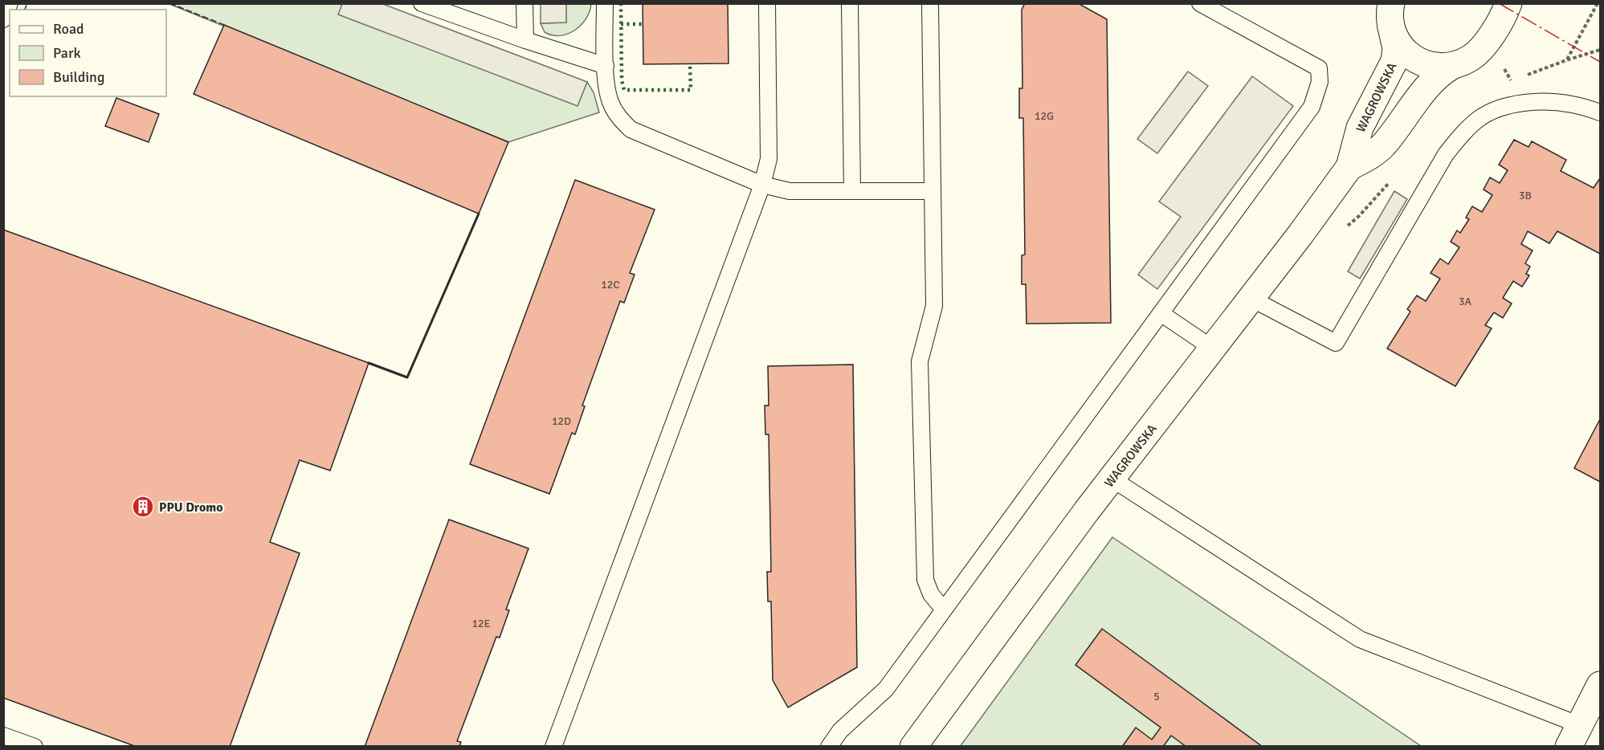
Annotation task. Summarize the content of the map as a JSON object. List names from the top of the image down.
{
  "streets": {
    "street": ["WAGROWSKA"]
  },
  "places": {
    "building": ["PPU Dromo"]
  },
  "house_numbers": [
    "12G",
    "3B",
    "12C",
    "3A",
    "12D",
    "12E",
    "5"
  ],
  "legend": ["Road", "Park", "Building"]
}
